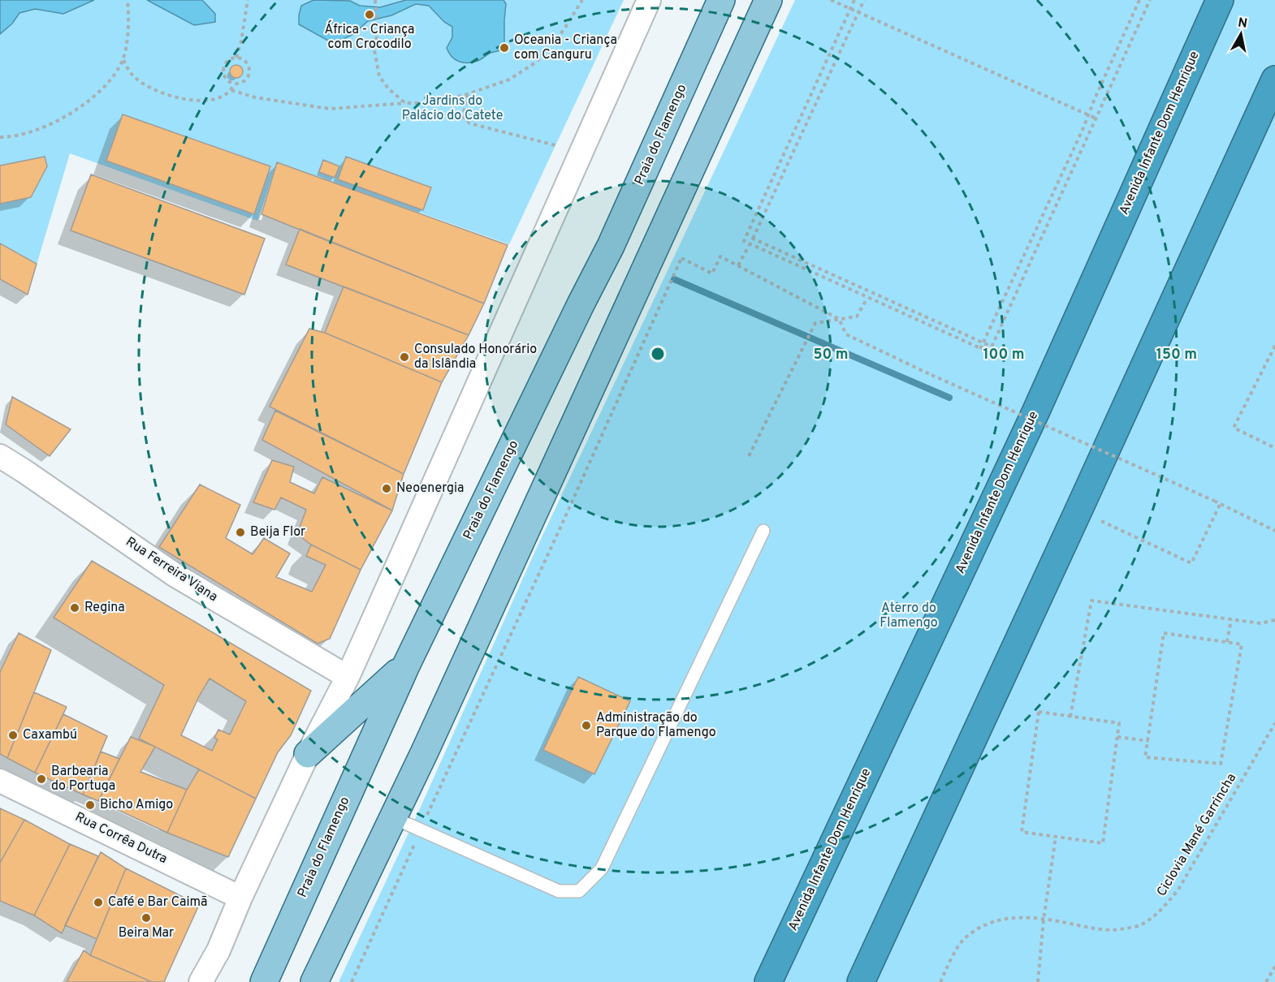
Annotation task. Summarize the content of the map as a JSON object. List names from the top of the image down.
{
  "streets": {
    "highway": ["Avenida Infante Dom Henrique"],
    "main road": ["Praia do Flamengo"],
    "street": ["Rua Ferreira Viana", "Rua Corrêa Dutra"],
    "path": ["Ciclovia Mané Garrincha"]
  },
  "parks": ["Jardins do Palácio do Catete", "Aterro do Flamengo"],
  "places": [
    "África - Criança com Crocodilo",
    "Oceania - Criança com Canguru",
    "Consulado Honorário da Islândia",
    "Neoenergia",
    "Beija Flor",
    "Regina",
    "Administração do Parque do Flamengo",
    "Caxambú",
    "Barbearia do Portuga",
    "Bicho Amigo",
    "Café e Bar Caimã",
    "Beira Mar"
  ],
  "north": "top",
  "rings": ["50 m", "100 m", "150 m"]
}
